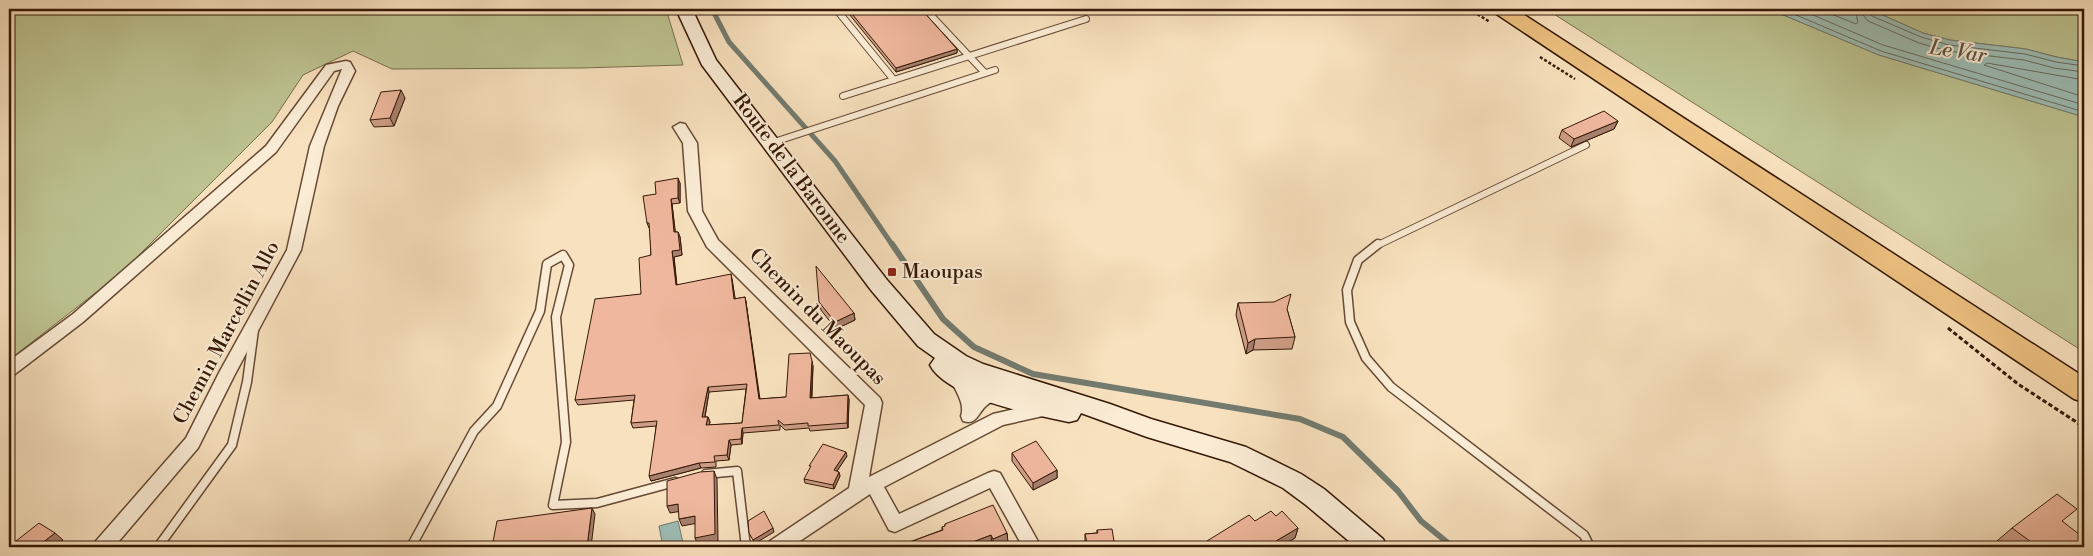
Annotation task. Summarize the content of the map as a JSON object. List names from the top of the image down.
{
  "streets": {
    "main road": ["Route de la Baronne"],
    "street": ["Chemin du Maoupas", "Chemin Marcellin Allo"]
  },
  "water": ["Le Var"],
  "places": {
    "transit": ["Maoupas"]
  }
}
